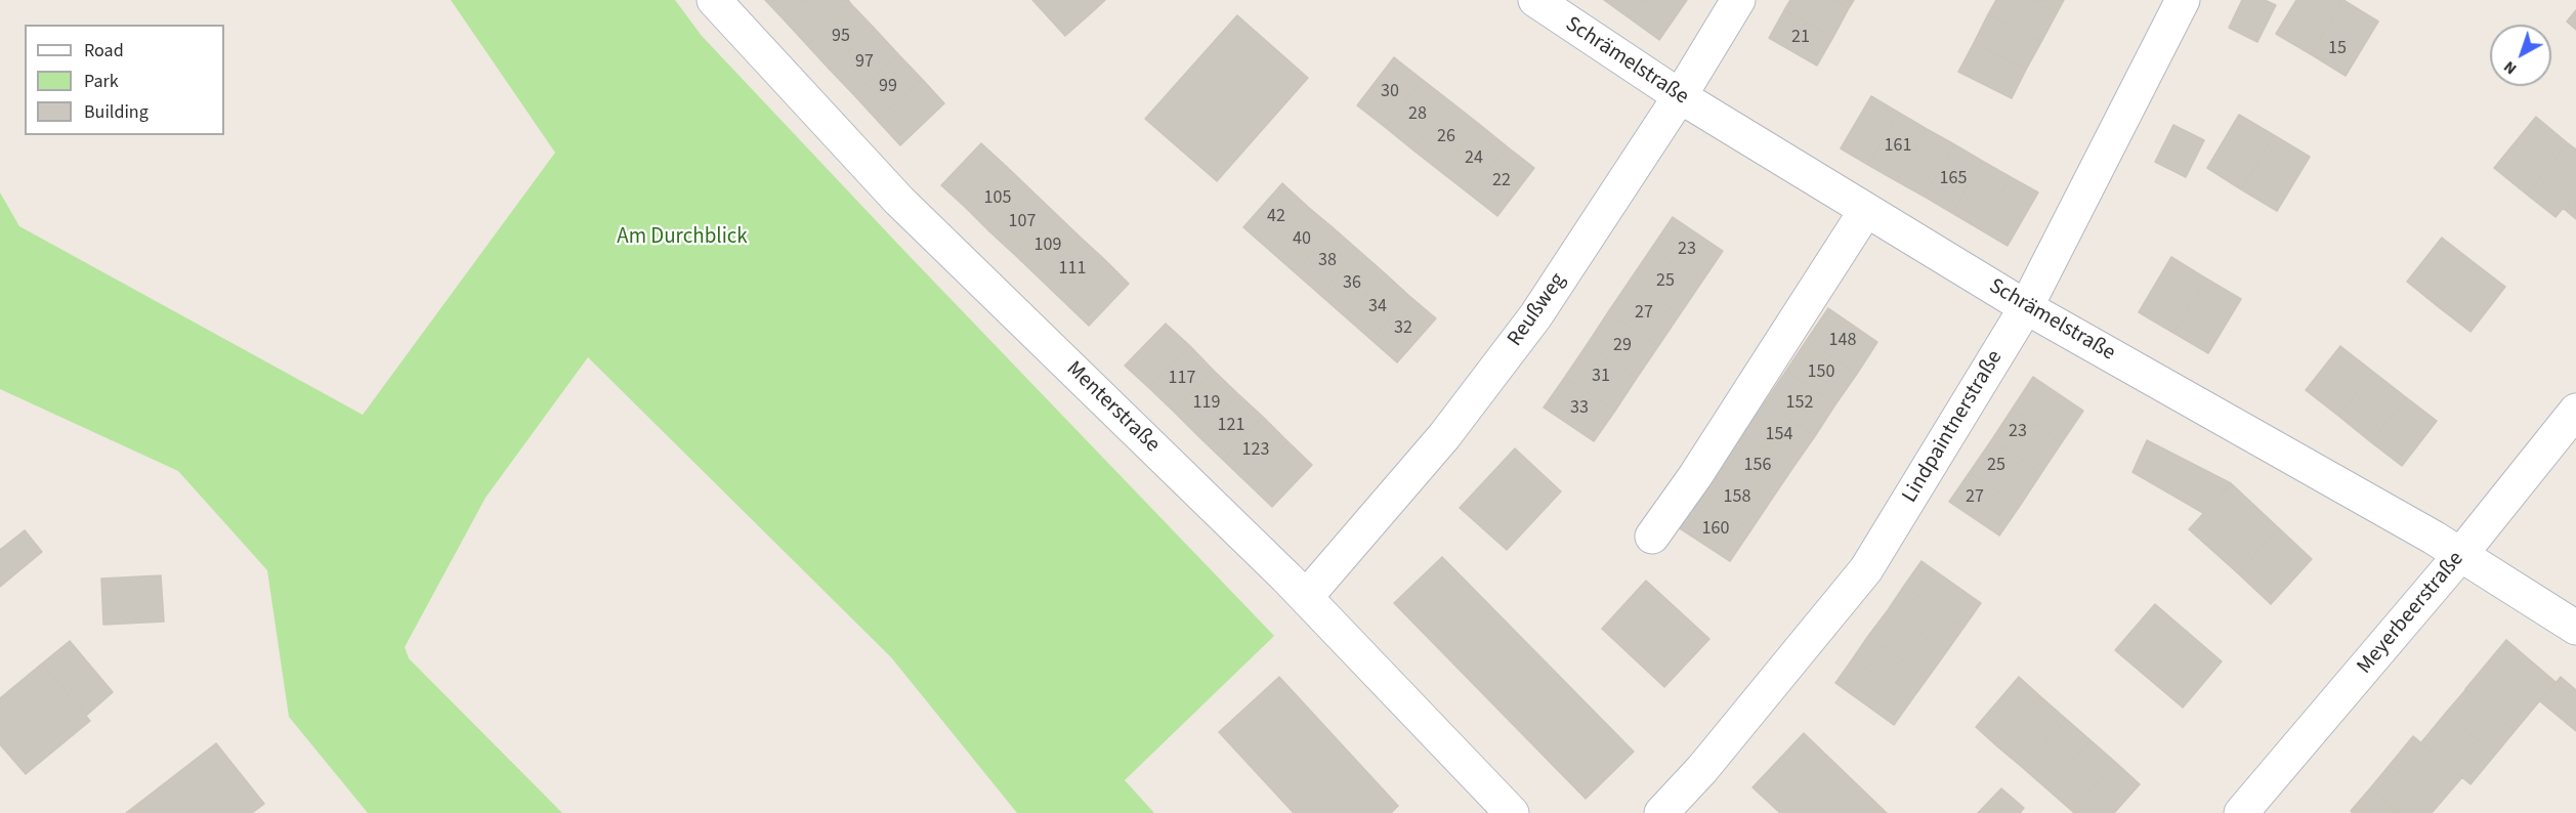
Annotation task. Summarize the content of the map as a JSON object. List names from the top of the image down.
{
  "streets": {
    "street": [
      "Schrämelstraße",
      "Reußweg",
      "Menterstraße",
      "Lindpaintnerstraße",
      "Meyerbeerstraße"
    ]
  },
  "crossings": [
    ["Schrämelstraße", "Reußweg"],
    ["Schrämelstraße", "Lindpaintnerstraße"],
    ["Schrämelstraße", "Meyerbeerstraße"],
    ["Reußweg", "Menterstraße"]
  ],
  "parks": ["Am Durchblick"],
  "house_numbers": [
    "95",
    "21",
    "15",
    "97",
    "99",
    "30",
    "28",
    "26",
    "161",
    "24",
    "165",
    "22",
    "105",
    "42",
    "107",
    "40",
    "109",
    "23",
    "38",
    "111",
    "25",
    "36",
    "34",
    "27",
    "32",
    "148",
    "29",
    "150",
    "31",
    "117",
    "119",
    "152",
    "33",
    "121",
    "23",
    "154",
    "123",
    "156",
    "25",
    "158",
    "27",
    "160"
  ],
  "legend": ["Road", "Park", "Building"],
  "north": "bottom left"
}
